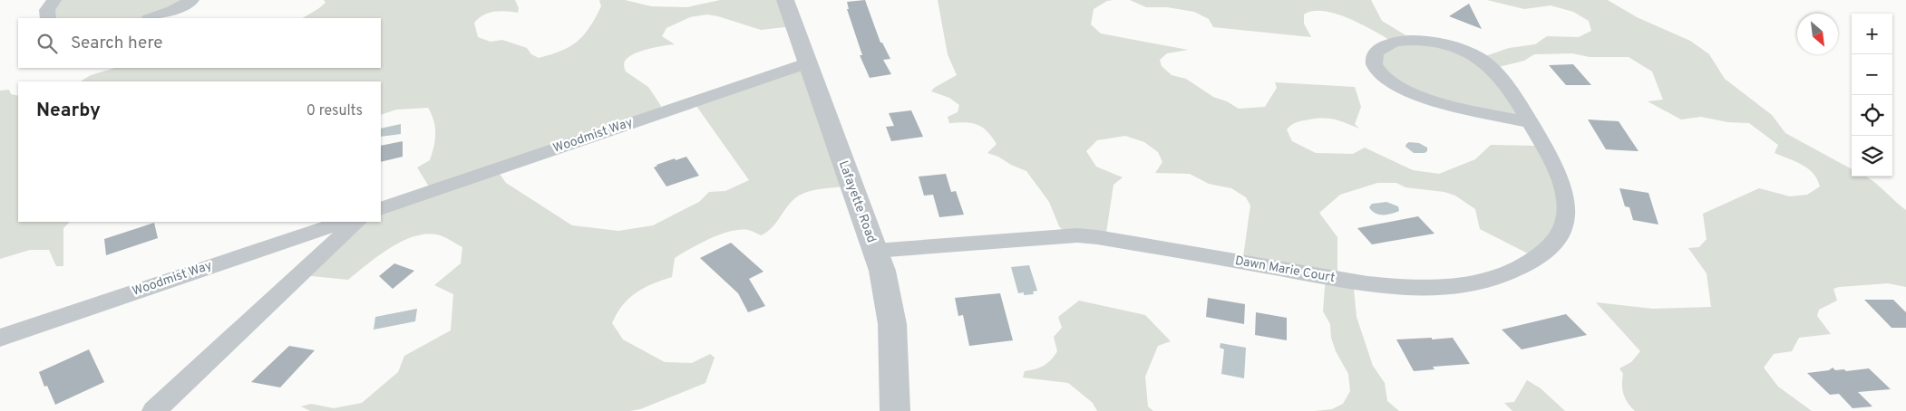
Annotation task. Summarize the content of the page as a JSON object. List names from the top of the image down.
{
  "streets": {
    "street": ["Woodmist Way", "Lafayette Road", "Dawn Marie Court"]
  },
  "crossings": [
    ["Woodmist Way", "Lafayette Road"],
    ["Lafayette Road", "Dawn Marie Court"]
  ],
  "north": "bottom right",
  "page": {
    "map_buttons": ["+", "−"],
    "search": "Search here",
    "heading": ["Nearby", "0 results"]
  }
}
